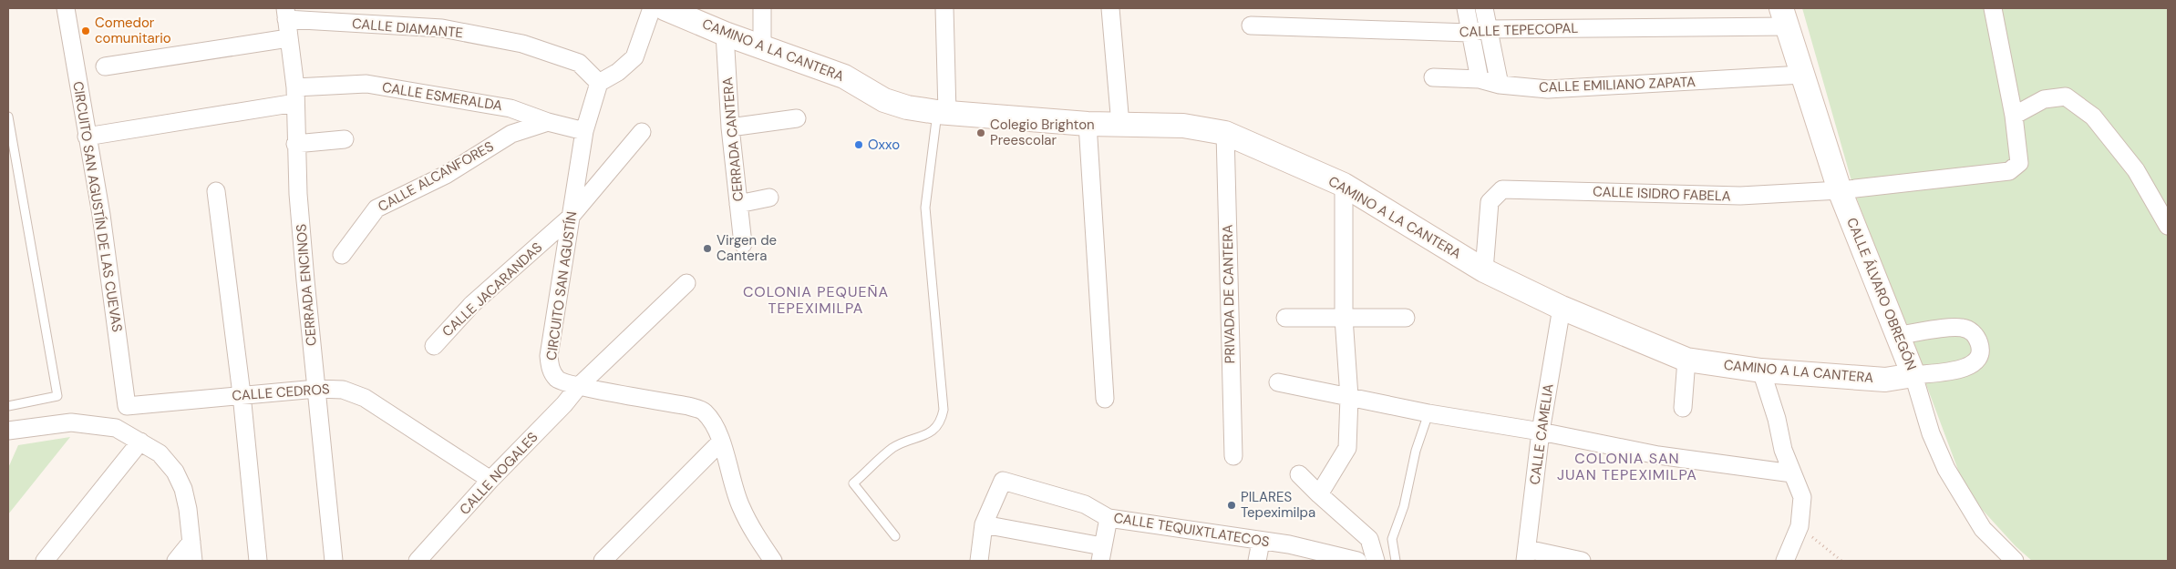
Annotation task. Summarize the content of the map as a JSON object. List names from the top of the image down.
{
  "streets": {
    "street": [
      "CALLE DIAMANTE",
      "CALLE TEPECOPAL",
      "CAMINO A LA CANTERA",
      "CALLE EMILIANO ZAPATA",
      "CALLE ESMERALDA",
      "CERRADA CANTERA",
      "CALLE ALCANFORES",
      "CALLE ISIDRO FABELA",
      "CIRCUITO SAN AGUSTÍN DE LAS CUEVAS",
      "CERRADA ENCINOS",
      "CIRCUITO SAN AGUSTÍN",
      "CALLE JACARANDAS",
      "PRIVADA DE CANTERA",
      "CALLE ÁLVARO OBREGÓN",
      "CALLE CEDROS",
      "CALLE CAMELIA",
      "CALLE NOGALES",
      "CALLE TEQUIXTLATECOS"
    ]
  },
  "crossings": [
    ["CALLE DIAMANTE", "CERRADA ENCINOS"],
    ["CALLE DIAMANTE", "CIRCUITO SAN AGUSTÍN"],
    ["CALLE TEPECOPAL", "CALLE ÁLVARO OBREGÓN"],
    ["CAMINO A LA CANTERA", "CERRADA CANTERA"],
    ["CAMINO A LA CANTERA", "CALLE ISIDRO FABELA"],
    ["CAMINO A LA CANTERA", "PRIVADA DE CANTERA"],
    ["CAMINO A LA CANTERA", "CALLE ÁLVARO OBREGÓN"],
    ["CAMINO A LA CANTERA", "CALLE CAMELIA"],
    ["CALLE EMILIANO ZAPATA", "CALLE ÁLVARO OBREGÓN"],
    ["CALLE ESMERALDA", "CALLE ALCANFORES"],
    ["CALLE ESMERALDA", "CIRCUITO SAN AGUSTÍN DE LAS CUEVAS"],
    ["CALLE ESMERALDA", "CERRADA ENCINOS"],
    ["CALLE ESMERALDA", "CIRCUITO SAN AGUSTÍN"],
    ["CALLE ISIDRO FABELA", "CALLE ÁLVARO OBREGÓN"],
    ["CIRCUITO SAN AGUSTÍN DE LAS CUEVAS", "CALLE CEDROS"],
    ["CERRADA ENCINOS", "CALLE CEDROS"],
    ["CIRCUITO SAN AGUSTÍN", "CALLE JACARANDAS"],
    ["CIRCUITO SAN AGUSTÍN", "CALLE NOGALES"],
    ["CALLE CEDROS", "CALLE NOGALES"]
  ],
  "districts": ["COLONIA PEQUEÑA TEPEXIMILPA", "COLONIA SAN JUAN TEPEXIMILPA"],
  "places": [
    "Comedor comunitario",
    "Colegio Brighton Preescolar",
    "Oxxo",
    "Virgen de Cantera",
    "PILARES Tepeximilpa"
  ]
}
